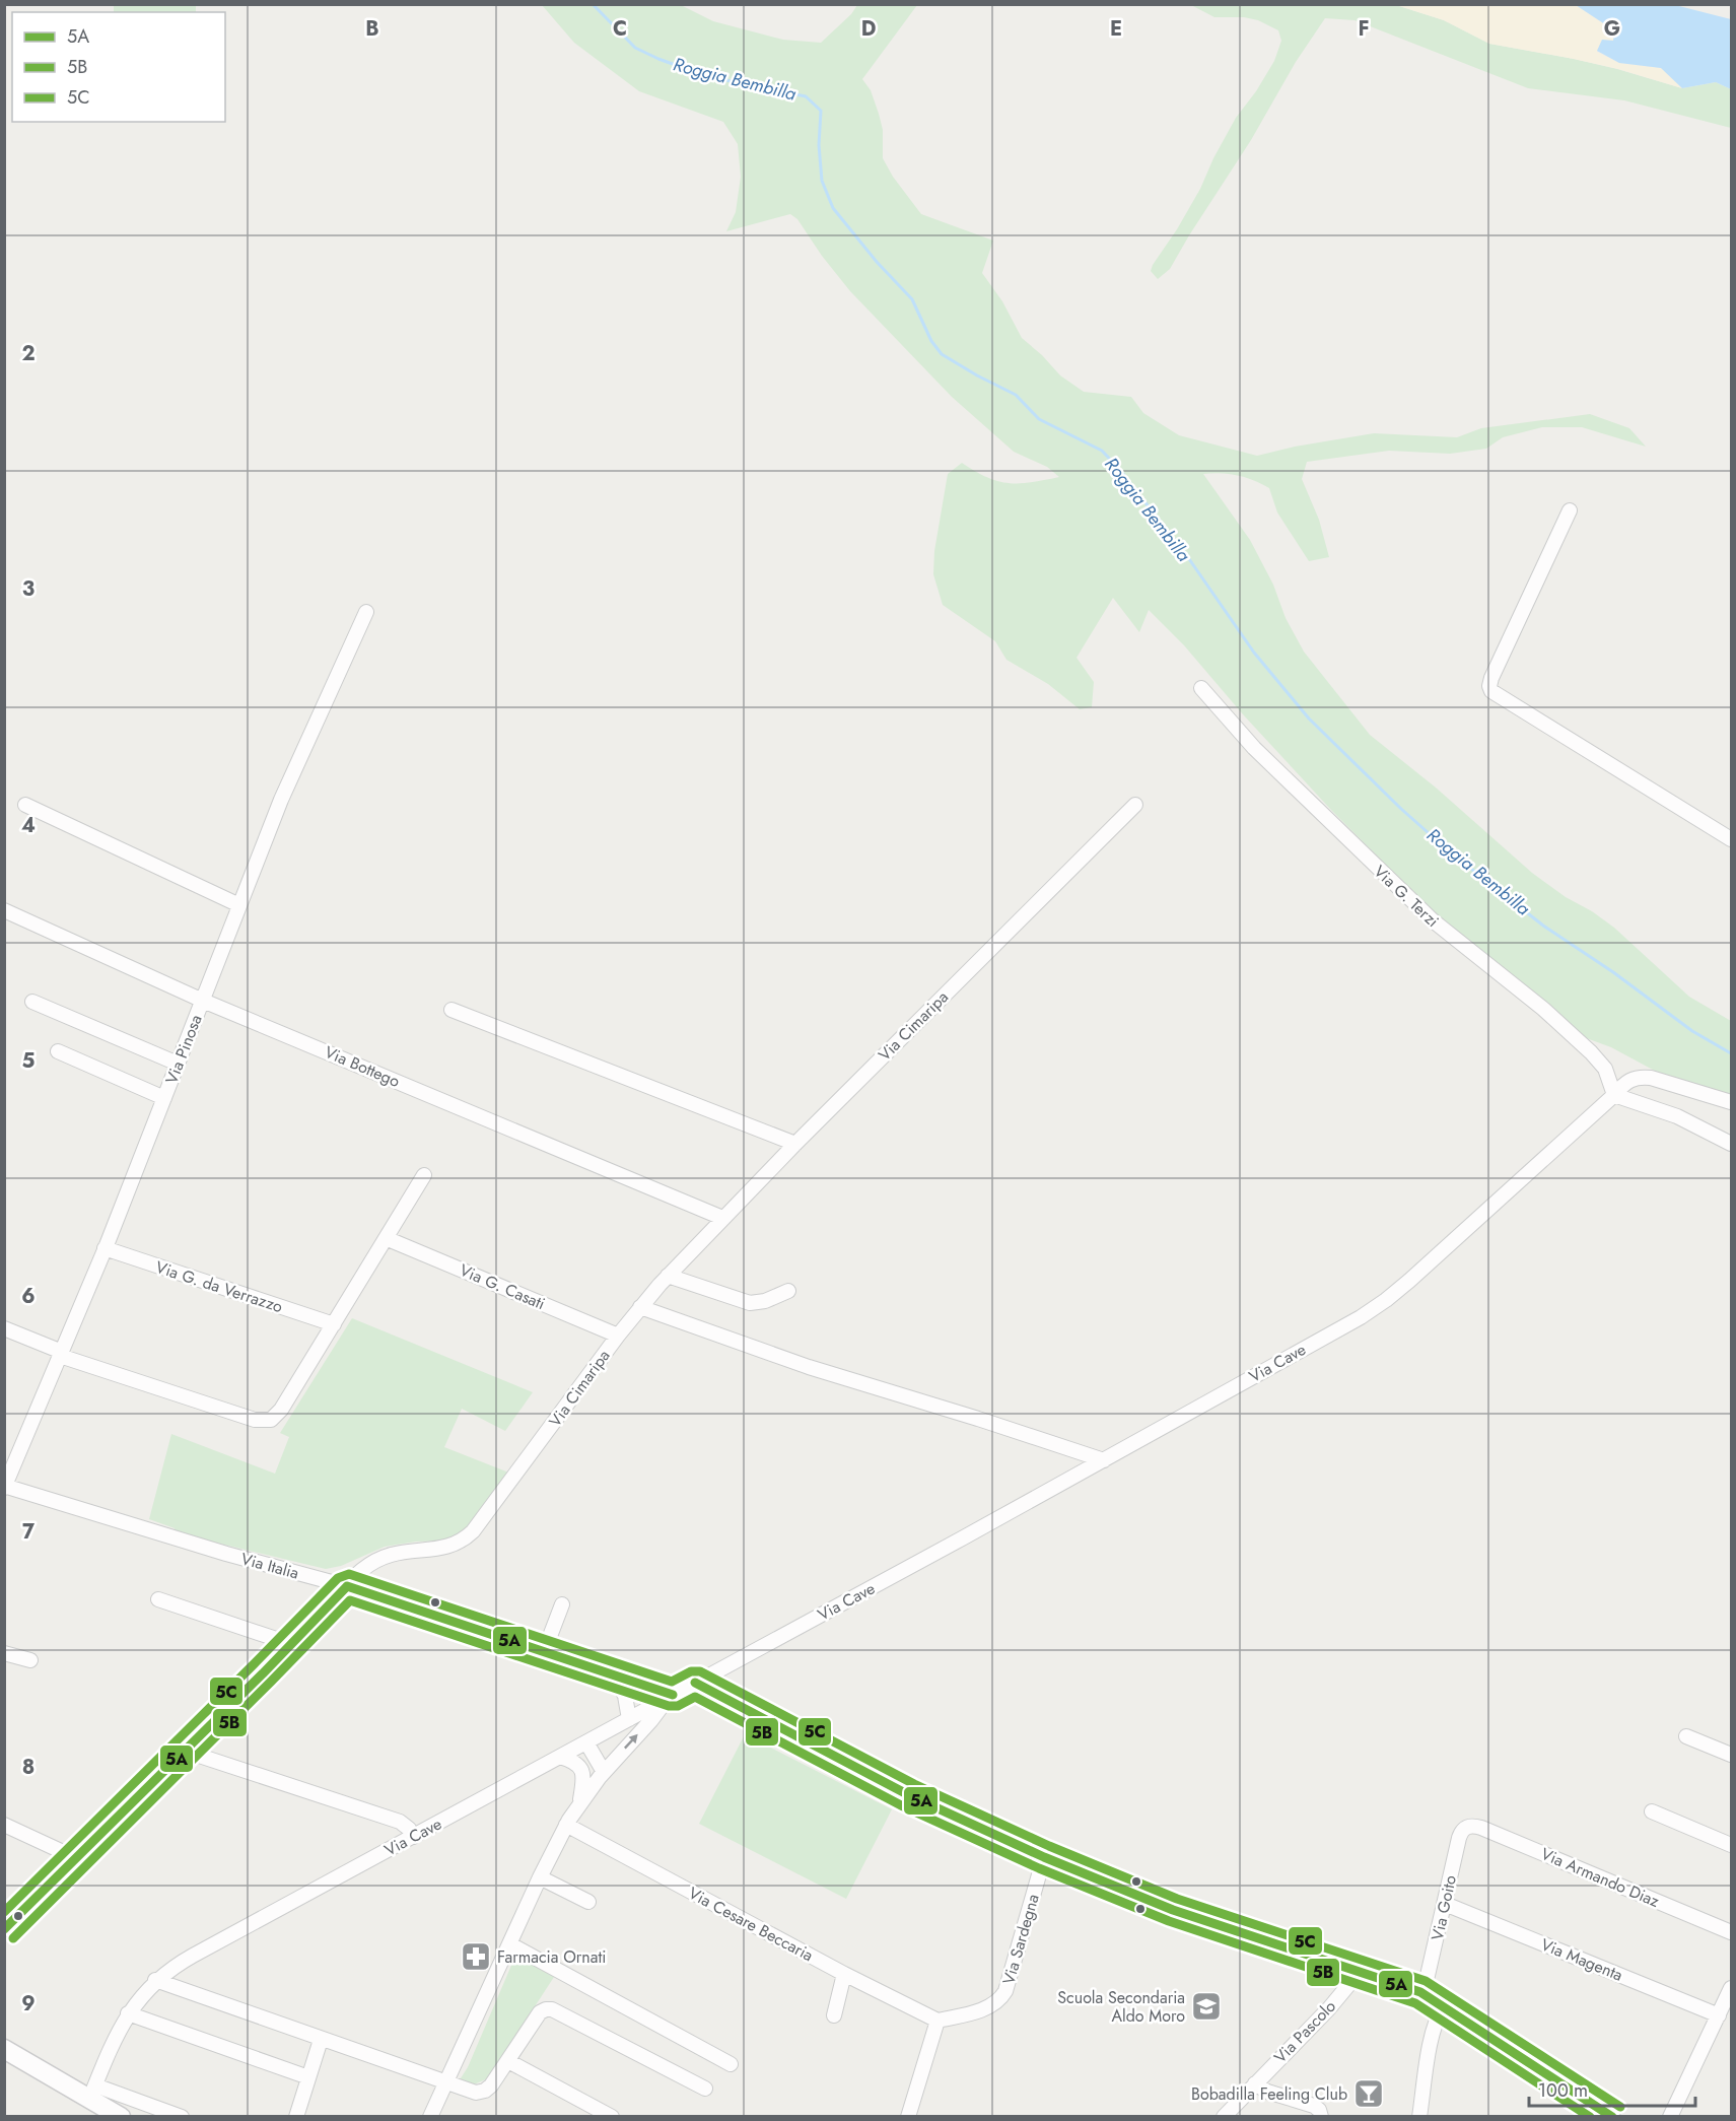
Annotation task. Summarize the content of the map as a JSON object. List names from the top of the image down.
{
  "streets": {
    "street": [
      "Via G. Terzi",
      "Via Cimaripa",
      "Via Pinosa",
      "Via Bottego",
      "Via G. da Verrazzo",
      "Via G. Casati",
      "Via Cave",
      "Via Italia",
      "Via Armando Diaz",
      "Via Goito",
      "Via Cesare Beccaria",
      "Via Sardegna",
      "Via Magenta",
      "Via Pascolo"
    ]
  },
  "crossings": [
    ["Via G. Terzi", "Via Cave"],
    ["Via Cimaripa", "Via Bottego"],
    ["Via Cimaripa", "Via G. Casati"],
    ["Via Cimaripa", "Via Italia"],
    ["Via Pinosa", "Via Bottego"],
    ["Via Pinosa", "Via G. da Verrazzo"],
    ["Via Pinosa", "Via Italia"],
    ["Via Cave", "Via Italia"],
    ["Via Armando Diaz", "Via Goito"],
    ["Via Goito", "Via Magenta"],
    ["Via Cesare Beccaria", "Via Sardegna"]
  ],
  "water": ["Roggia Bembilla"],
  "places": {
    "pharmacy": ["Farmacia Ornati"],
    "school or university": ["Scuola Secondaria Aldo Moro"],
    "bar": ["Bobadilla Feeling Club"]
  },
  "lines": ["transit line 5C", "transit line 5A", "transit line 5B"],
  "legend": ["5A", "5B", "5C"],
  "scale_bar": "100 m",
  "grid": {
    "columns": [
      "B",
      "C",
      "D",
      "E",
      "F",
      "G"
    ],
    "rows": [
      "2",
      "3",
      "4",
      "5",
      "6",
      "7",
      "8",
      "9"
    ]
  }
}
